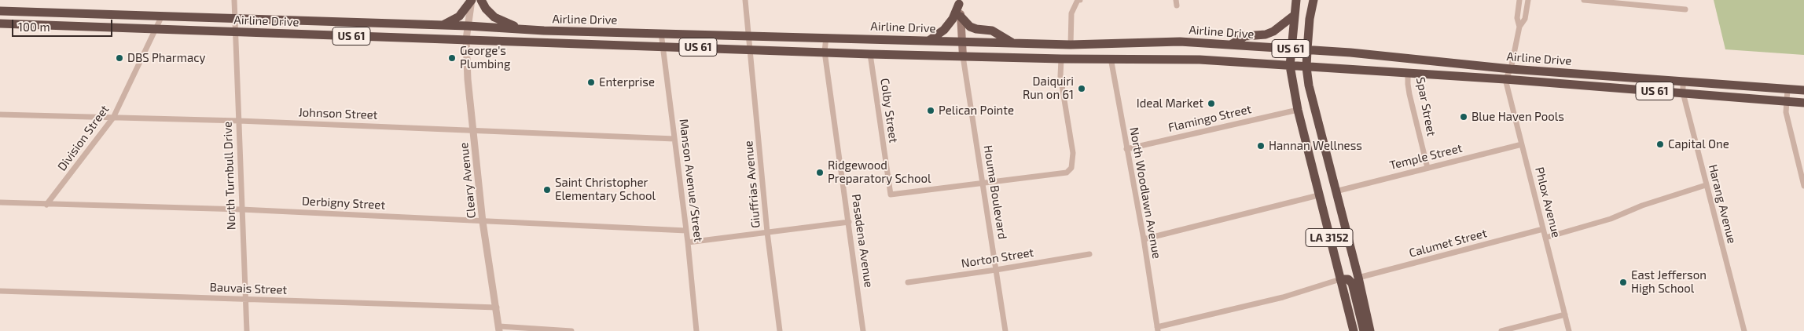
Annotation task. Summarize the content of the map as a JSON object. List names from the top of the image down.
{
  "streets": {
    "highway": ["Airline Drive", "US 61", "LA 3152"],
    "street": [
      "Spar Street",
      "Colby Street",
      "Johnson Street",
      "Flamingo Street",
      "Division Street",
      "Temple Street",
      "North Turnbull Drive",
      "Cleary Avenue",
      "Manson Avenue/Street",
      "Giuffrias Avenue",
      "Houma Boulevard",
      "North Woodlawn Avenue",
      "Phlox Avenue",
      "Derbigny Street",
      "Harang Avenue",
      "Pasadena Avenue",
      "Calumet Street",
      "Norton Street",
      "Bauvais Street"
    ]
  },
  "crossings": [
    ["Airline Drive", "Spar Street"],
    ["Airline Drive", "Colby Street"],
    ["Airline Drive", "Division Street"],
    ["Airline Drive", "North Turnbull Drive"],
    ["Airline Drive", "Cleary Avenue"],
    ["Airline Drive", "Manson Avenue/Street"],
    ["Airline Drive", "Giuffrias Avenue"],
    ["Airline Drive", "Houma Boulevard"],
    ["Airline Drive", "North Woodlawn Avenue"],
    ["Airline Drive", "Phlox Avenue"],
    ["Airline Drive", "Harang Avenue"],
    ["Airline Drive", "LA 3152"],
    ["Airline Drive", "Pasadena Avenue"],
    ["Spar Street", "Temple Street"],
    ["Colby Street", "Houma Boulevard"],
    ["Johnson Street", "Division Street"],
    ["Johnson Street", "North Turnbull Drive"],
    ["Johnson Street", "Cleary Avenue"],
    ["Johnson Street", "Manson Avenue/Street"],
    ["Flamingo Street", "North Woodlawn Avenue"],
    ["Flamingo Street", "LA 3152"],
    ["Division Street", "Derbigny Street"],
    ["Temple Street", "Phlox Avenue"],
    ["Temple Street", "LA 3152"],
    ["North Turnbull Drive", "Derbigny Street"],
    ["North Turnbull Drive", "Bauvais Street"],
    ["Cleary Avenue", "Derbigny Street"],
    ["Cleary Avenue", "Bauvais Street"],
    ["Manson Avenue/Street", "Derbigny Street"],
    ["Houma Boulevard", "Norton Street"],
    ["Phlox Avenue", "Calumet Street"],
    ["LA 3152", "Calumet Street"]
  ],
  "places": [
    "DBS Pharmacy",
    "George's Plumbing",
    "Enterprise",
    "Daiquiri Run on 61",
    "Ideal Market",
    "Pelican Pointe",
    "Blue Haven Pools",
    "Capital One",
    "Hannan Wellness",
    "Ridgewood Preparatory School",
    "Saint Christopher Elementary School",
    "East Jefferson High School"
  ],
  "scale_bar": "100 m"
}
